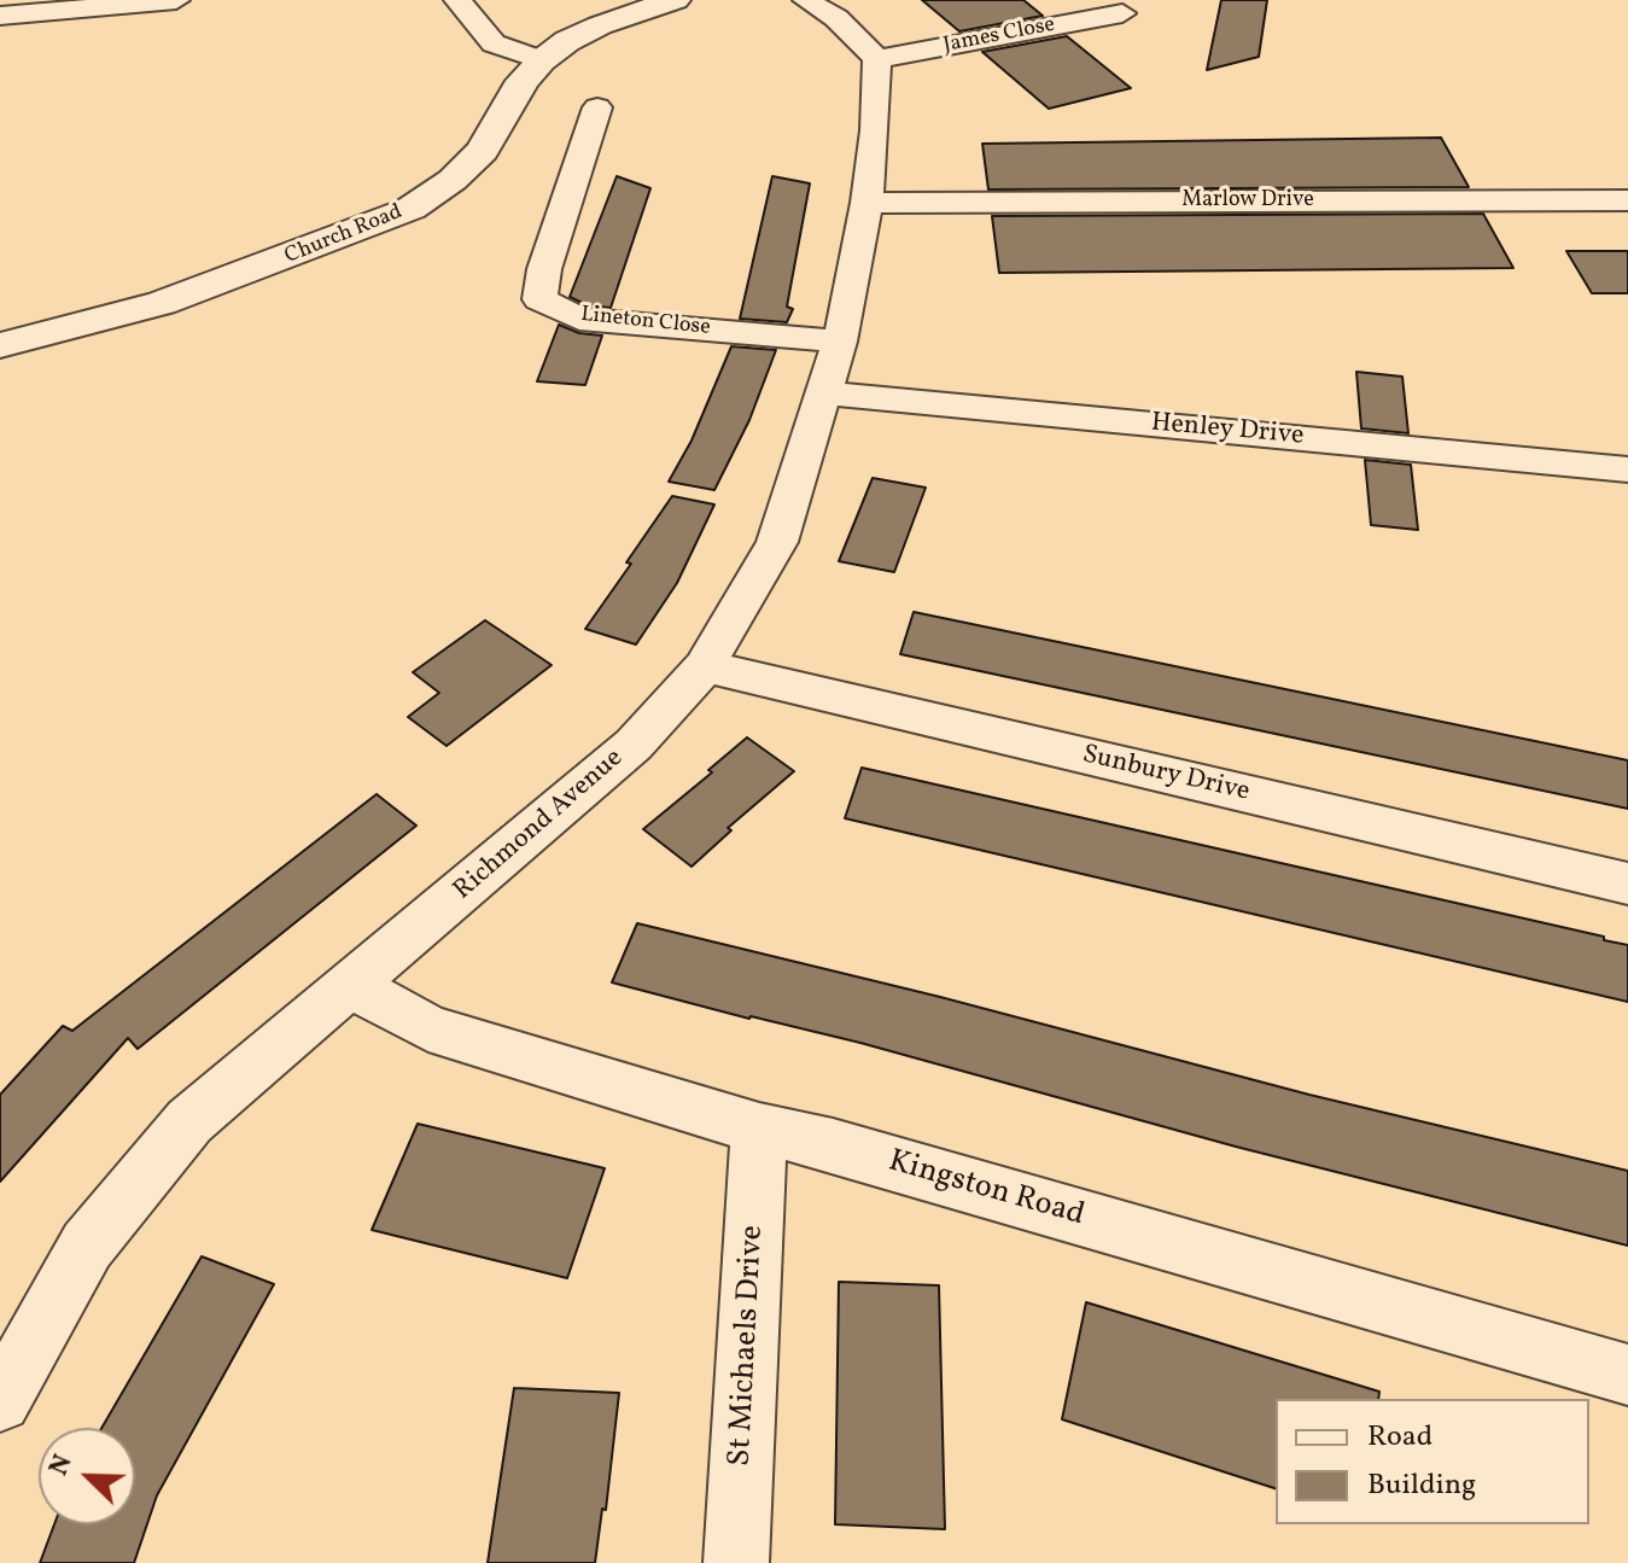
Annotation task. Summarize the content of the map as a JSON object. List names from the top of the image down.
{
  "streets": {
    "street": [
      "James Close",
      "Marlow Drive",
      "Church Road",
      "Lineton Close",
      "Henley Drive",
      "Sunbury Drive",
      "Richmond Avenue",
      "Kingston Road",
      "St Michaels Drive"
    ]
  },
  "crossings": [
    ["James Close", "Richmond Avenue"],
    ["Marlow Drive", "Richmond Avenue"],
    ["Lineton Close", "Richmond Avenue"],
    ["Henley Drive", "Richmond Avenue"],
    ["Sunbury Drive", "Richmond Avenue"],
    ["Richmond Avenue", "Kingston Road"],
    ["Kingston Road", "St Michaels Drive"]
  ],
  "legend": ["Road", "Building"],
  "north": "top left"
}
